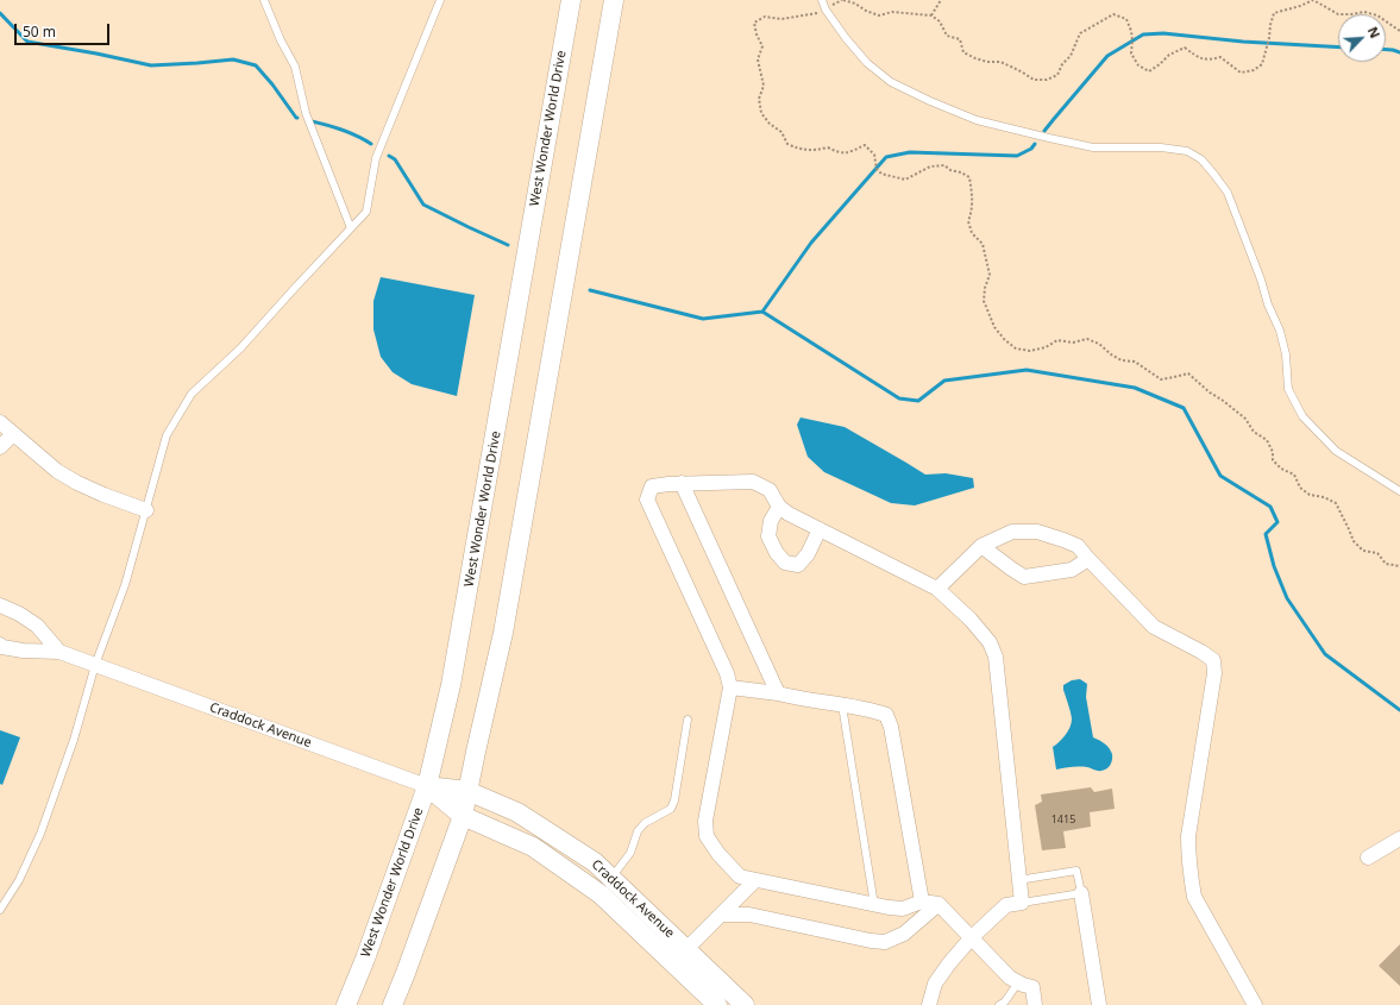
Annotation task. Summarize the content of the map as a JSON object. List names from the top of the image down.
{
  "streets": {
    "main road": ["West Wonder World Drive", "Craddock Avenue"]
  },
  "crossings": [
    ["West Wonder World Drive", "Craddock Avenue"]
  ],
  "house_numbers": ["1415"],
  "scale_bar": "50 m",
  "north": "top right"
}
